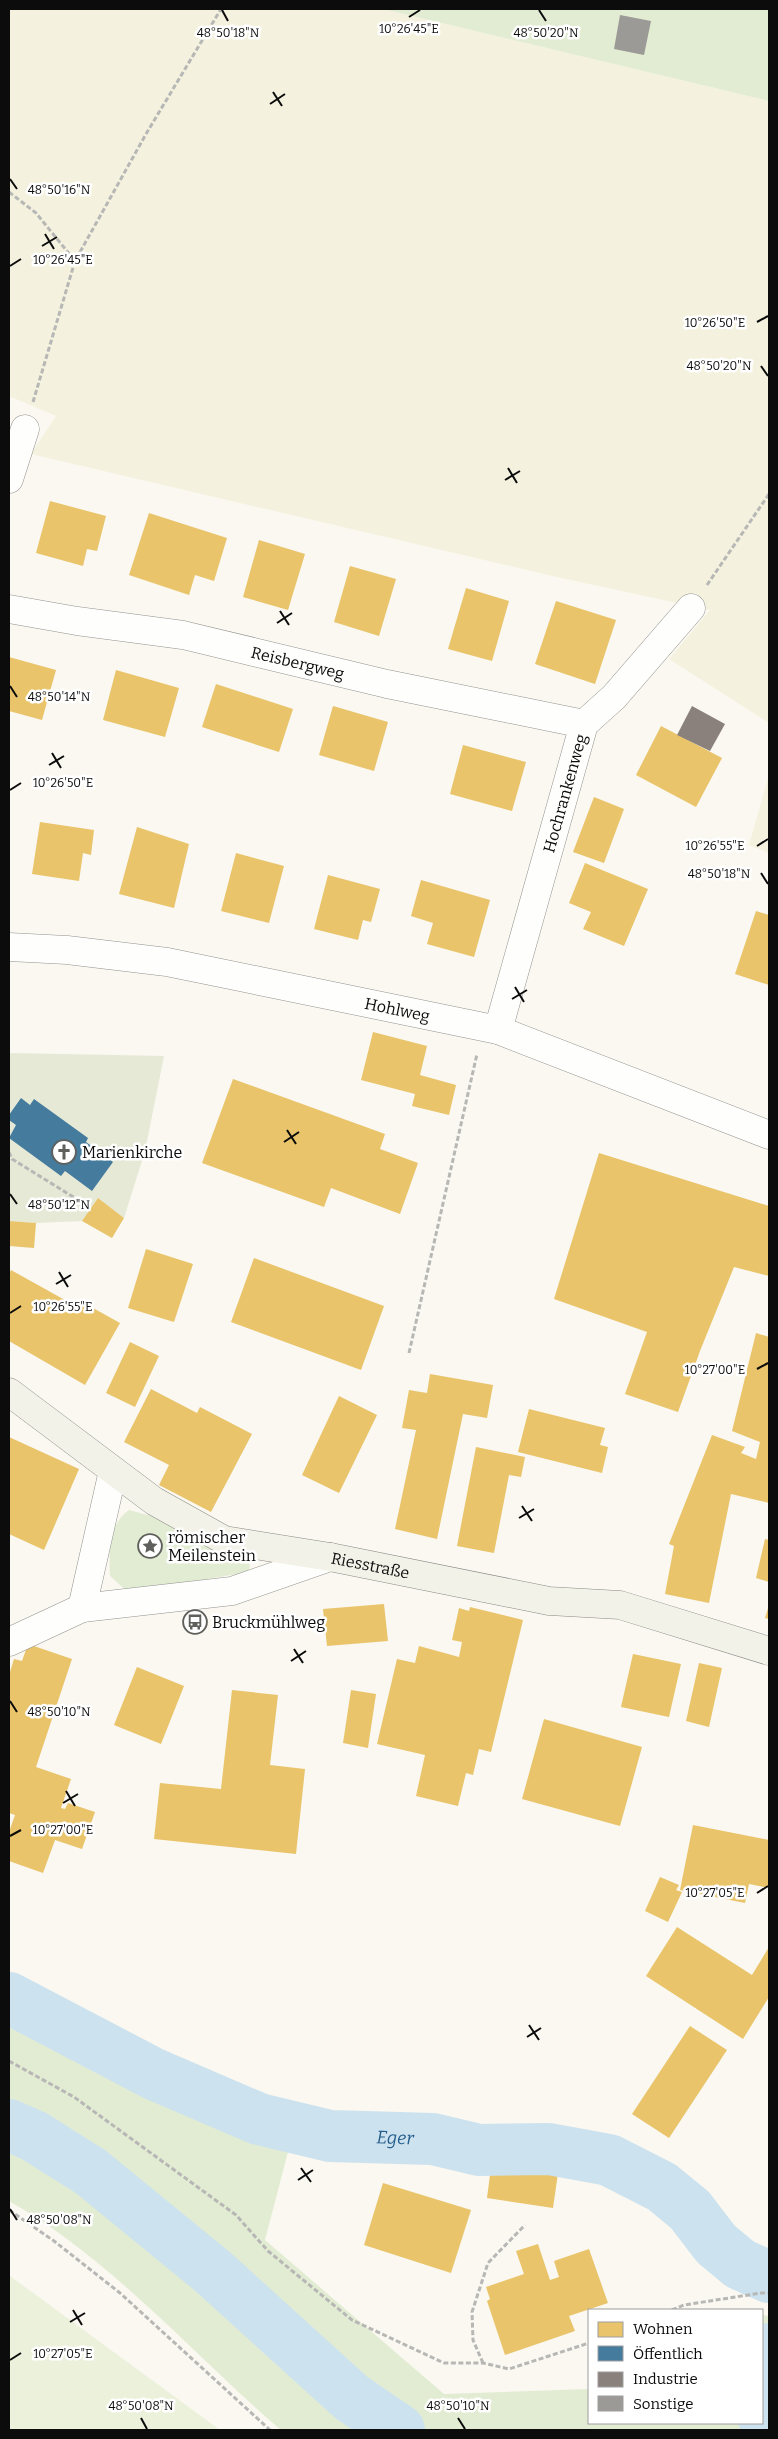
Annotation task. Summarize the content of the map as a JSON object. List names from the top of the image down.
{
  "streets": {
    "street": [
      "Reisbergweg",
      "Hochrankenweg",
      "Hohlweg",
      "Riesstraße"
    ]
  },
  "crossings": [
    ["Reisbergweg", "Hochrankenweg"],
    ["Hochrankenweg", "Hohlweg"]
  ],
  "water": ["Eger"],
  "places": {
    "church": ["Marienkirche"],
    "place": ["römischer Meilenstein"],
    "bus stop": ["Bruckmühlweg"]
  },
  "legend": [
    "Wohnen",
    "Öffentlich",
    "Industrie",
    "Sonstige"
  ],
  "coordinates": [
    "10°26'45\"E",
    "48°50'18\"N",
    "48°50'20\"N",
    "48°50'16\"N",
    "10°26'50\"E",
    "48°50'14\"N",
    "10°26'55\"E",
    "48°50'12\"N",
    "10°27'00\"E",
    "48°50'10\"N",
    "10°27'05\"E",
    "48°50'08\"N"
  ]
}
